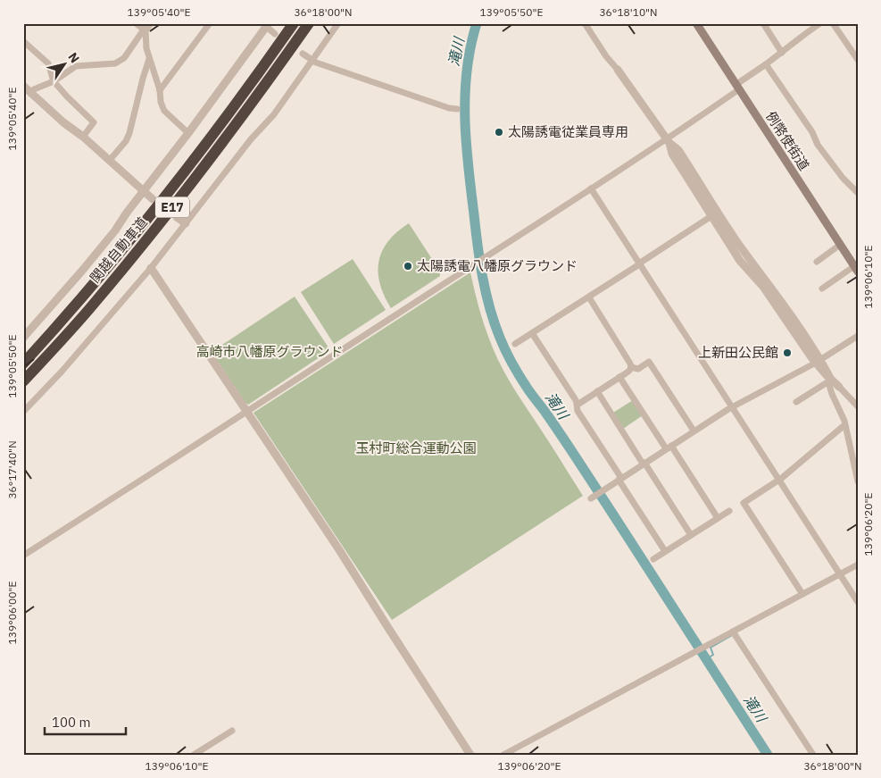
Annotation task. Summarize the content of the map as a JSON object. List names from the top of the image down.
{
  "streets": {
    "highway": ["E17", "関越自動車道"],
    "main road": ["例幣使街道"]
  },
  "water": ["滝川"],
  "parks": ["高崎市八幡原グラウンド", "玉村町総合運動公園"],
  "places": ["太陽誘電従業員専用", "太陽誘電八幡原グラウンド", "上新田公民館"],
  "scale_bar": "100 m",
  "north": "top right",
  "coordinates": [
    "139°05'40\"E",
    "36°18'00\"N",
    "139°05'50\"E",
    "36°18'10\"N",
    "139°06'10\"E",
    "36°17'40\"N",
    "139°06'20\"E",
    "139°06'00\"E"
  ]
}
